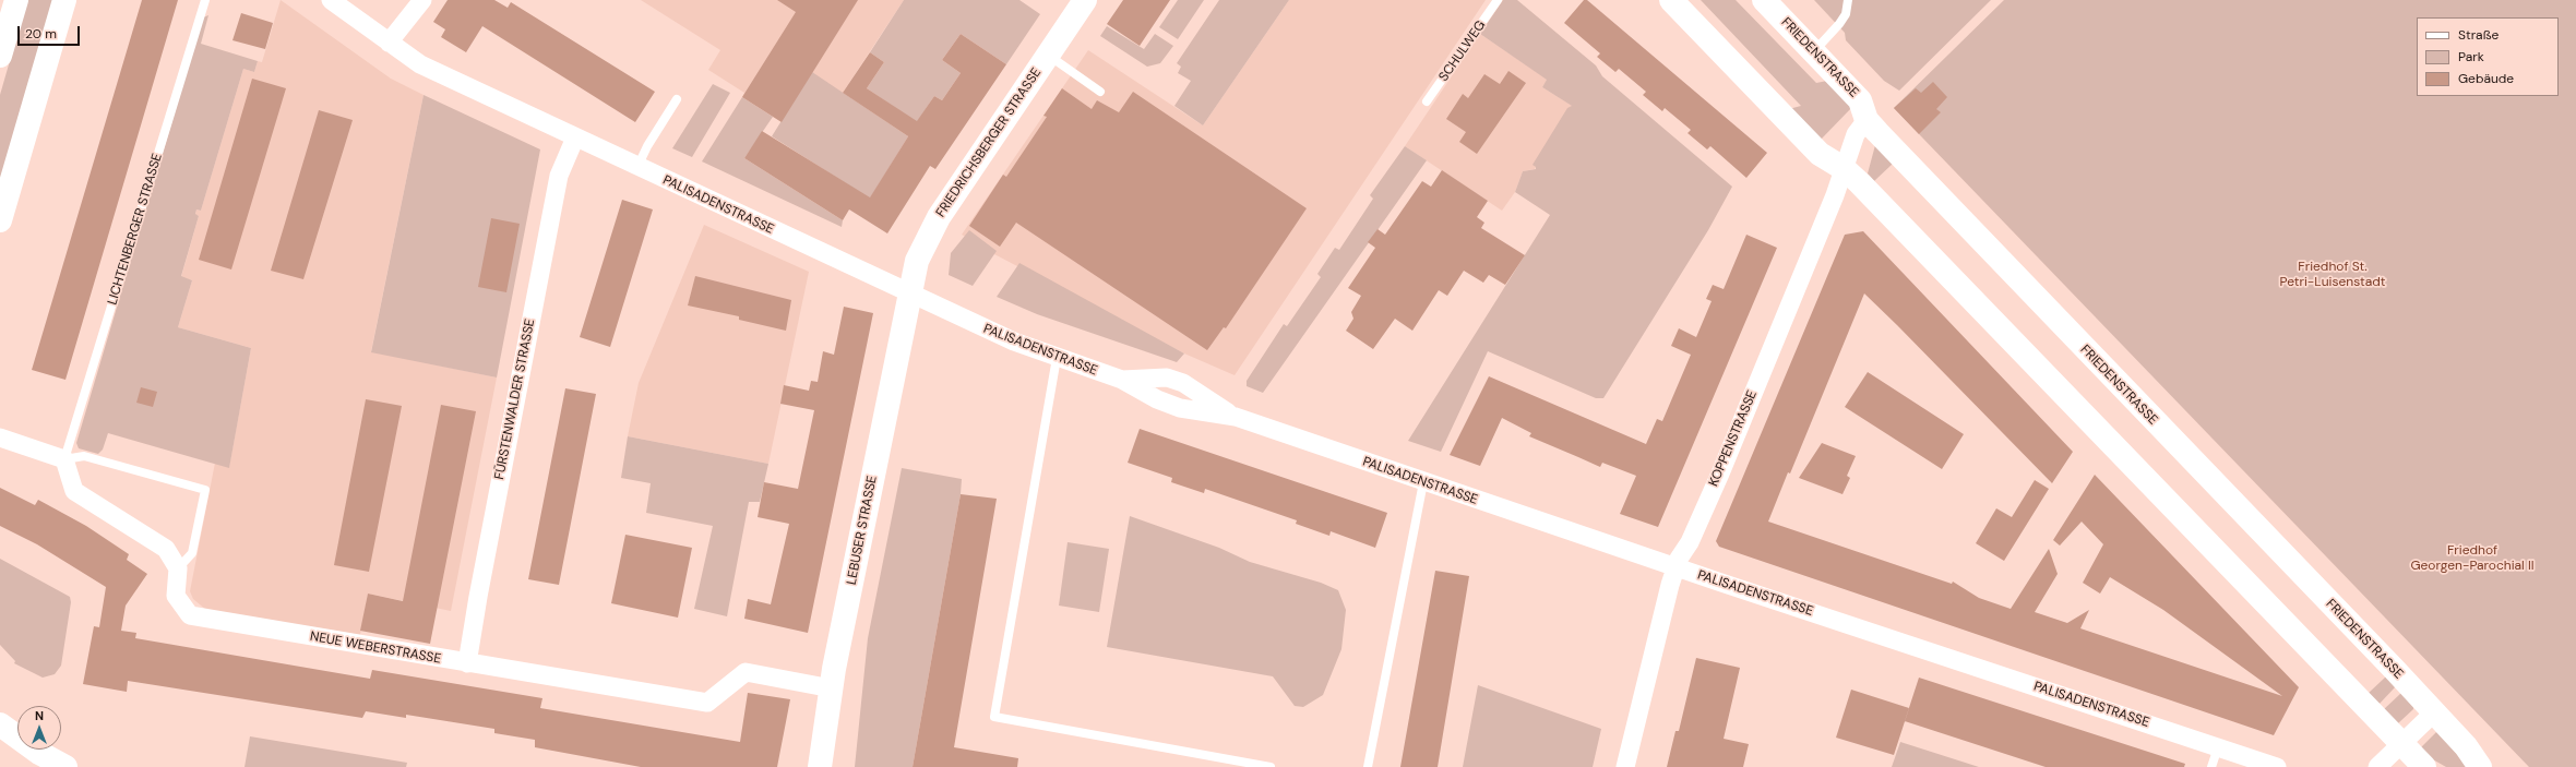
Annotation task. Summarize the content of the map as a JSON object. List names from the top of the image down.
{
  "streets": {
    "street": [
      "FRIEDENSTRASSE",
      "FRIEDRICHSBERGER STRASSE",
      "PALISADENSTRASSE",
      "FÜRSTENWALDER STRASSE",
      "KOPPENSTRASSE",
      "LEBUSER STRASSE",
      "NEUE WEBERSTRASSE"
    ],
    "lane": ["SCHULWEG", "LICHTENBERGER STRASSE"]
  },
  "crossings": [
    ["FRIEDENSTRASSE", "KOPPENSTRASSE"],
    ["FRIEDRICHSBERGER STRASSE", "PALISADENSTRASSE"],
    ["FRIEDRICHSBERGER STRASSE", "LEBUSER STRASSE"],
    ["PALISADENSTRASSE", "FÜRSTENWALDER STRASSE"],
    ["PALISADENSTRASSE", "KOPPENSTRASSE"],
    ["PALISADENSTRASSE", "LEBUSER STRASSE"],
    ["FÜRSTENWALDER STRASSE", "NEUE WEBERSTRASSE"],
    ["LEBUSER STRASSE", "NEUE WEBERSTRASSE"]
  ],
  "parks": ["Friedhof St. Petri-Luisenstadt", "Friedhof Georgen-Parochial II"],
  "legend": ["Straße", "Park", "Gebäude"],
  "scale_bar": "20 m",
  "north": "top"
}
